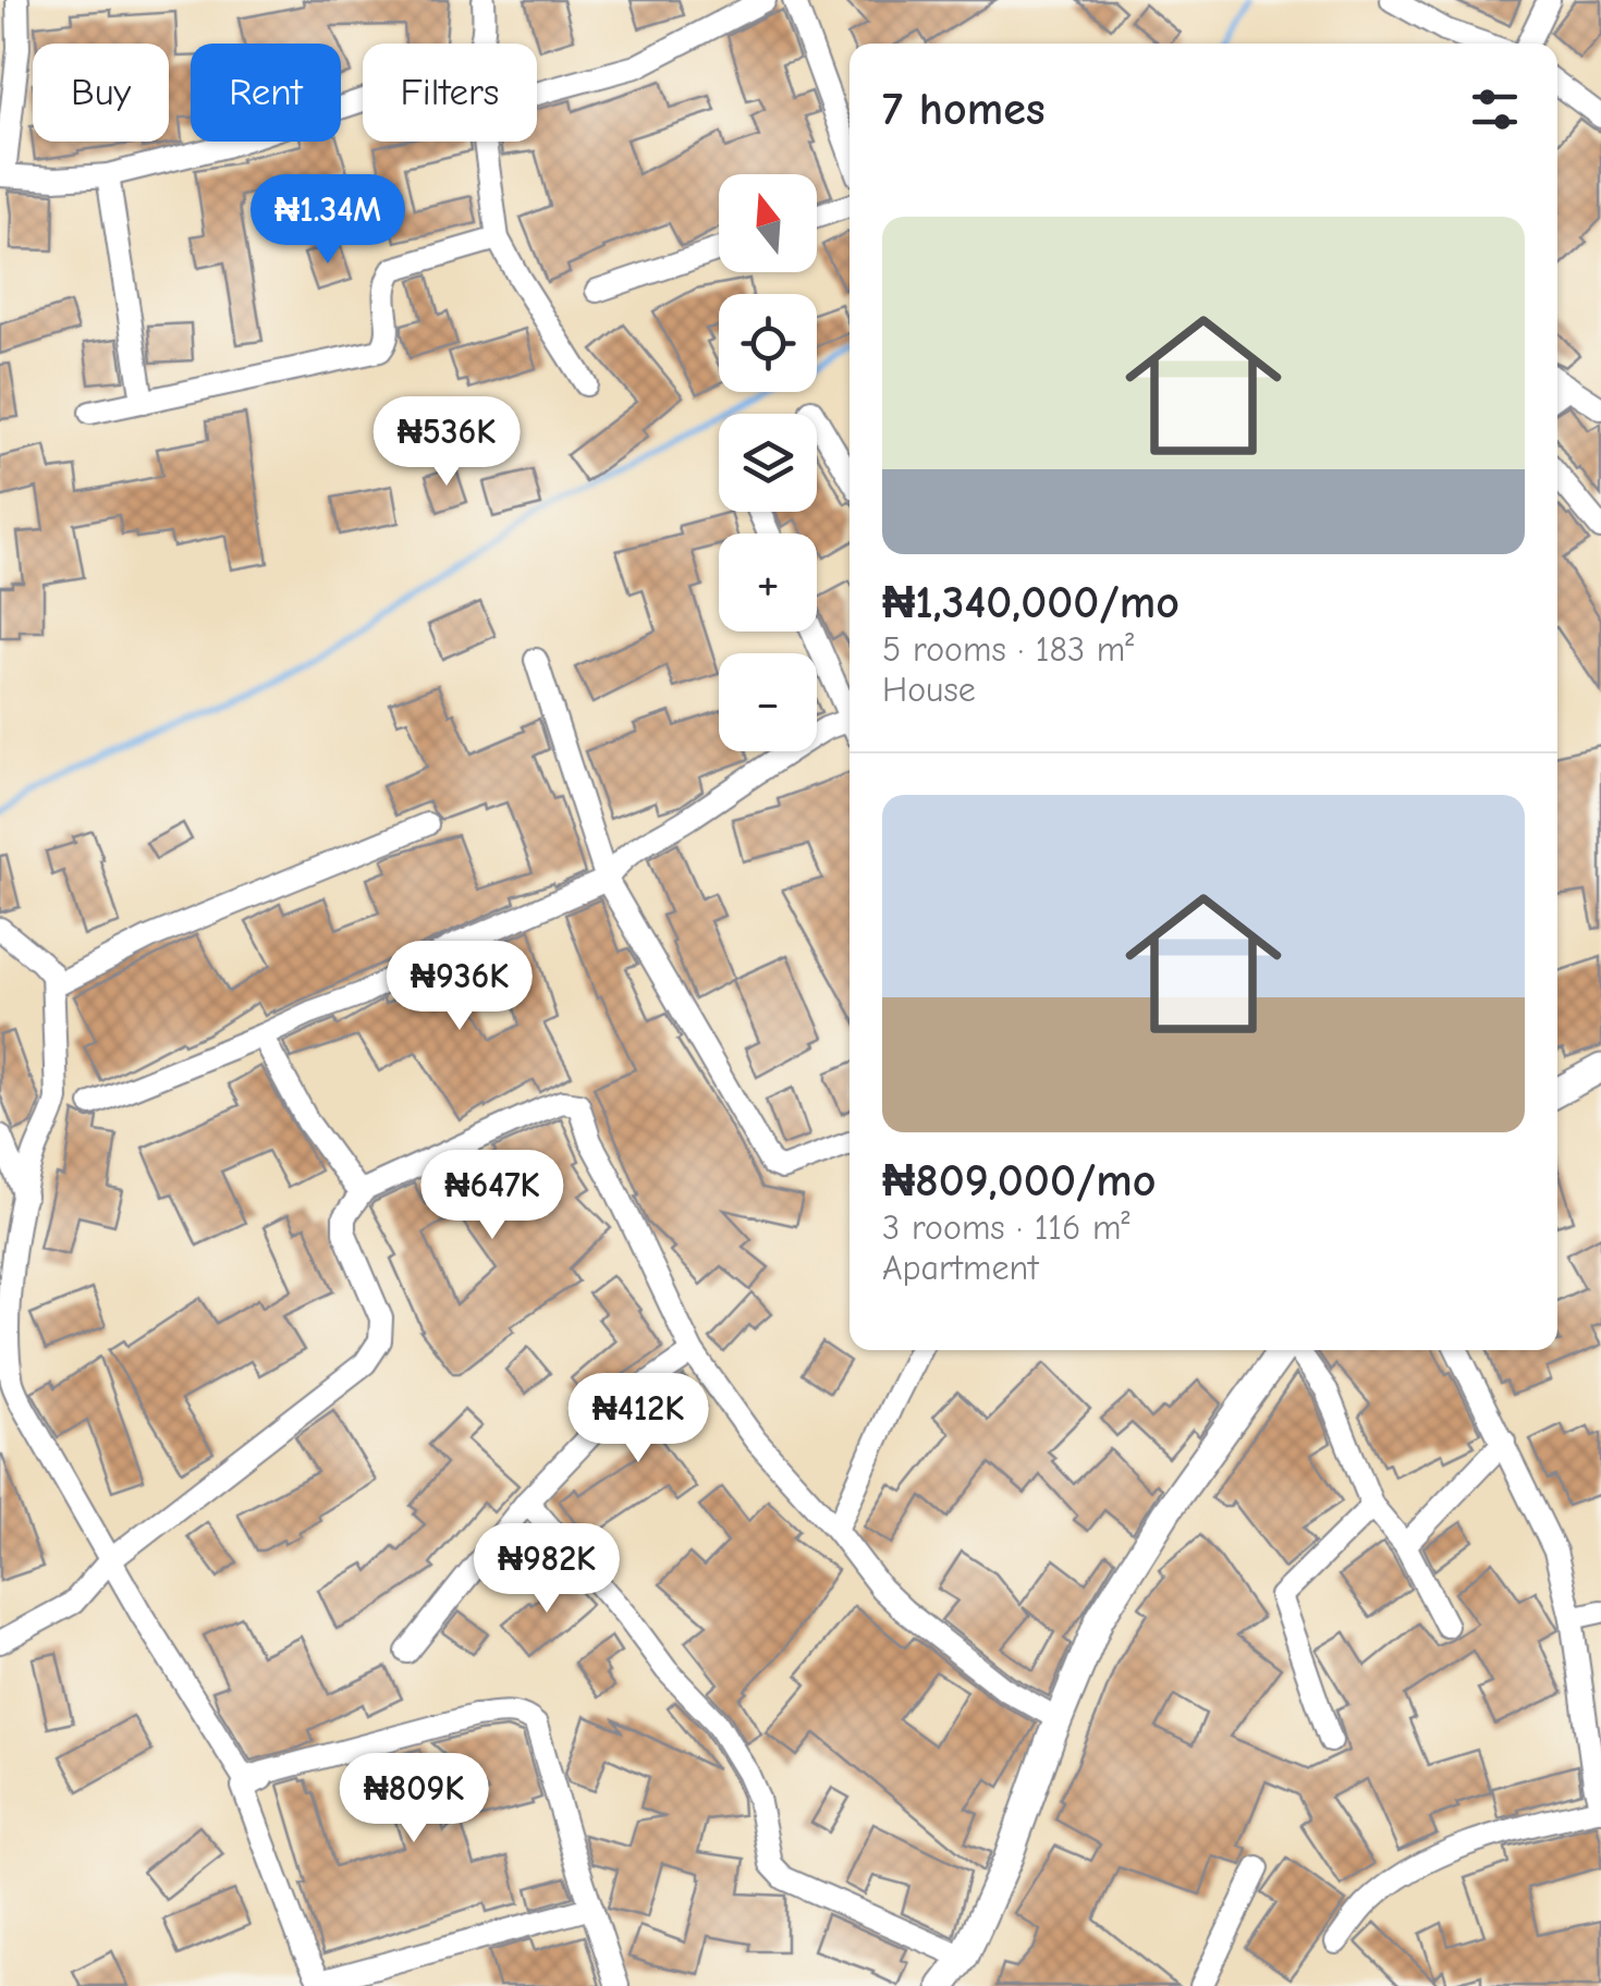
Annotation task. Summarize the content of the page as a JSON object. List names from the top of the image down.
{
  "north": "top",
  "page": {
    "chip": ["Buy", "Rent", "Filters"],
    "heading": "7 homes",
    "map_buttons": ["+", "−"],
    "price": [
      "₦1.34M",
      "₦536K",
      "₦936K",
      "₦647K",
      "₦412K",
      "₦982K",
      "₦809K"
    ],
    "list": [
      {
        "name": "₦1,340,000/mo",
        "note": "5 rooms · 183 m² · House"
      },
      {
        "name": "₦809,000/mo",
        "note": "3 rooms · 116 m² · Apartment"
      }
    ]
  }
}
